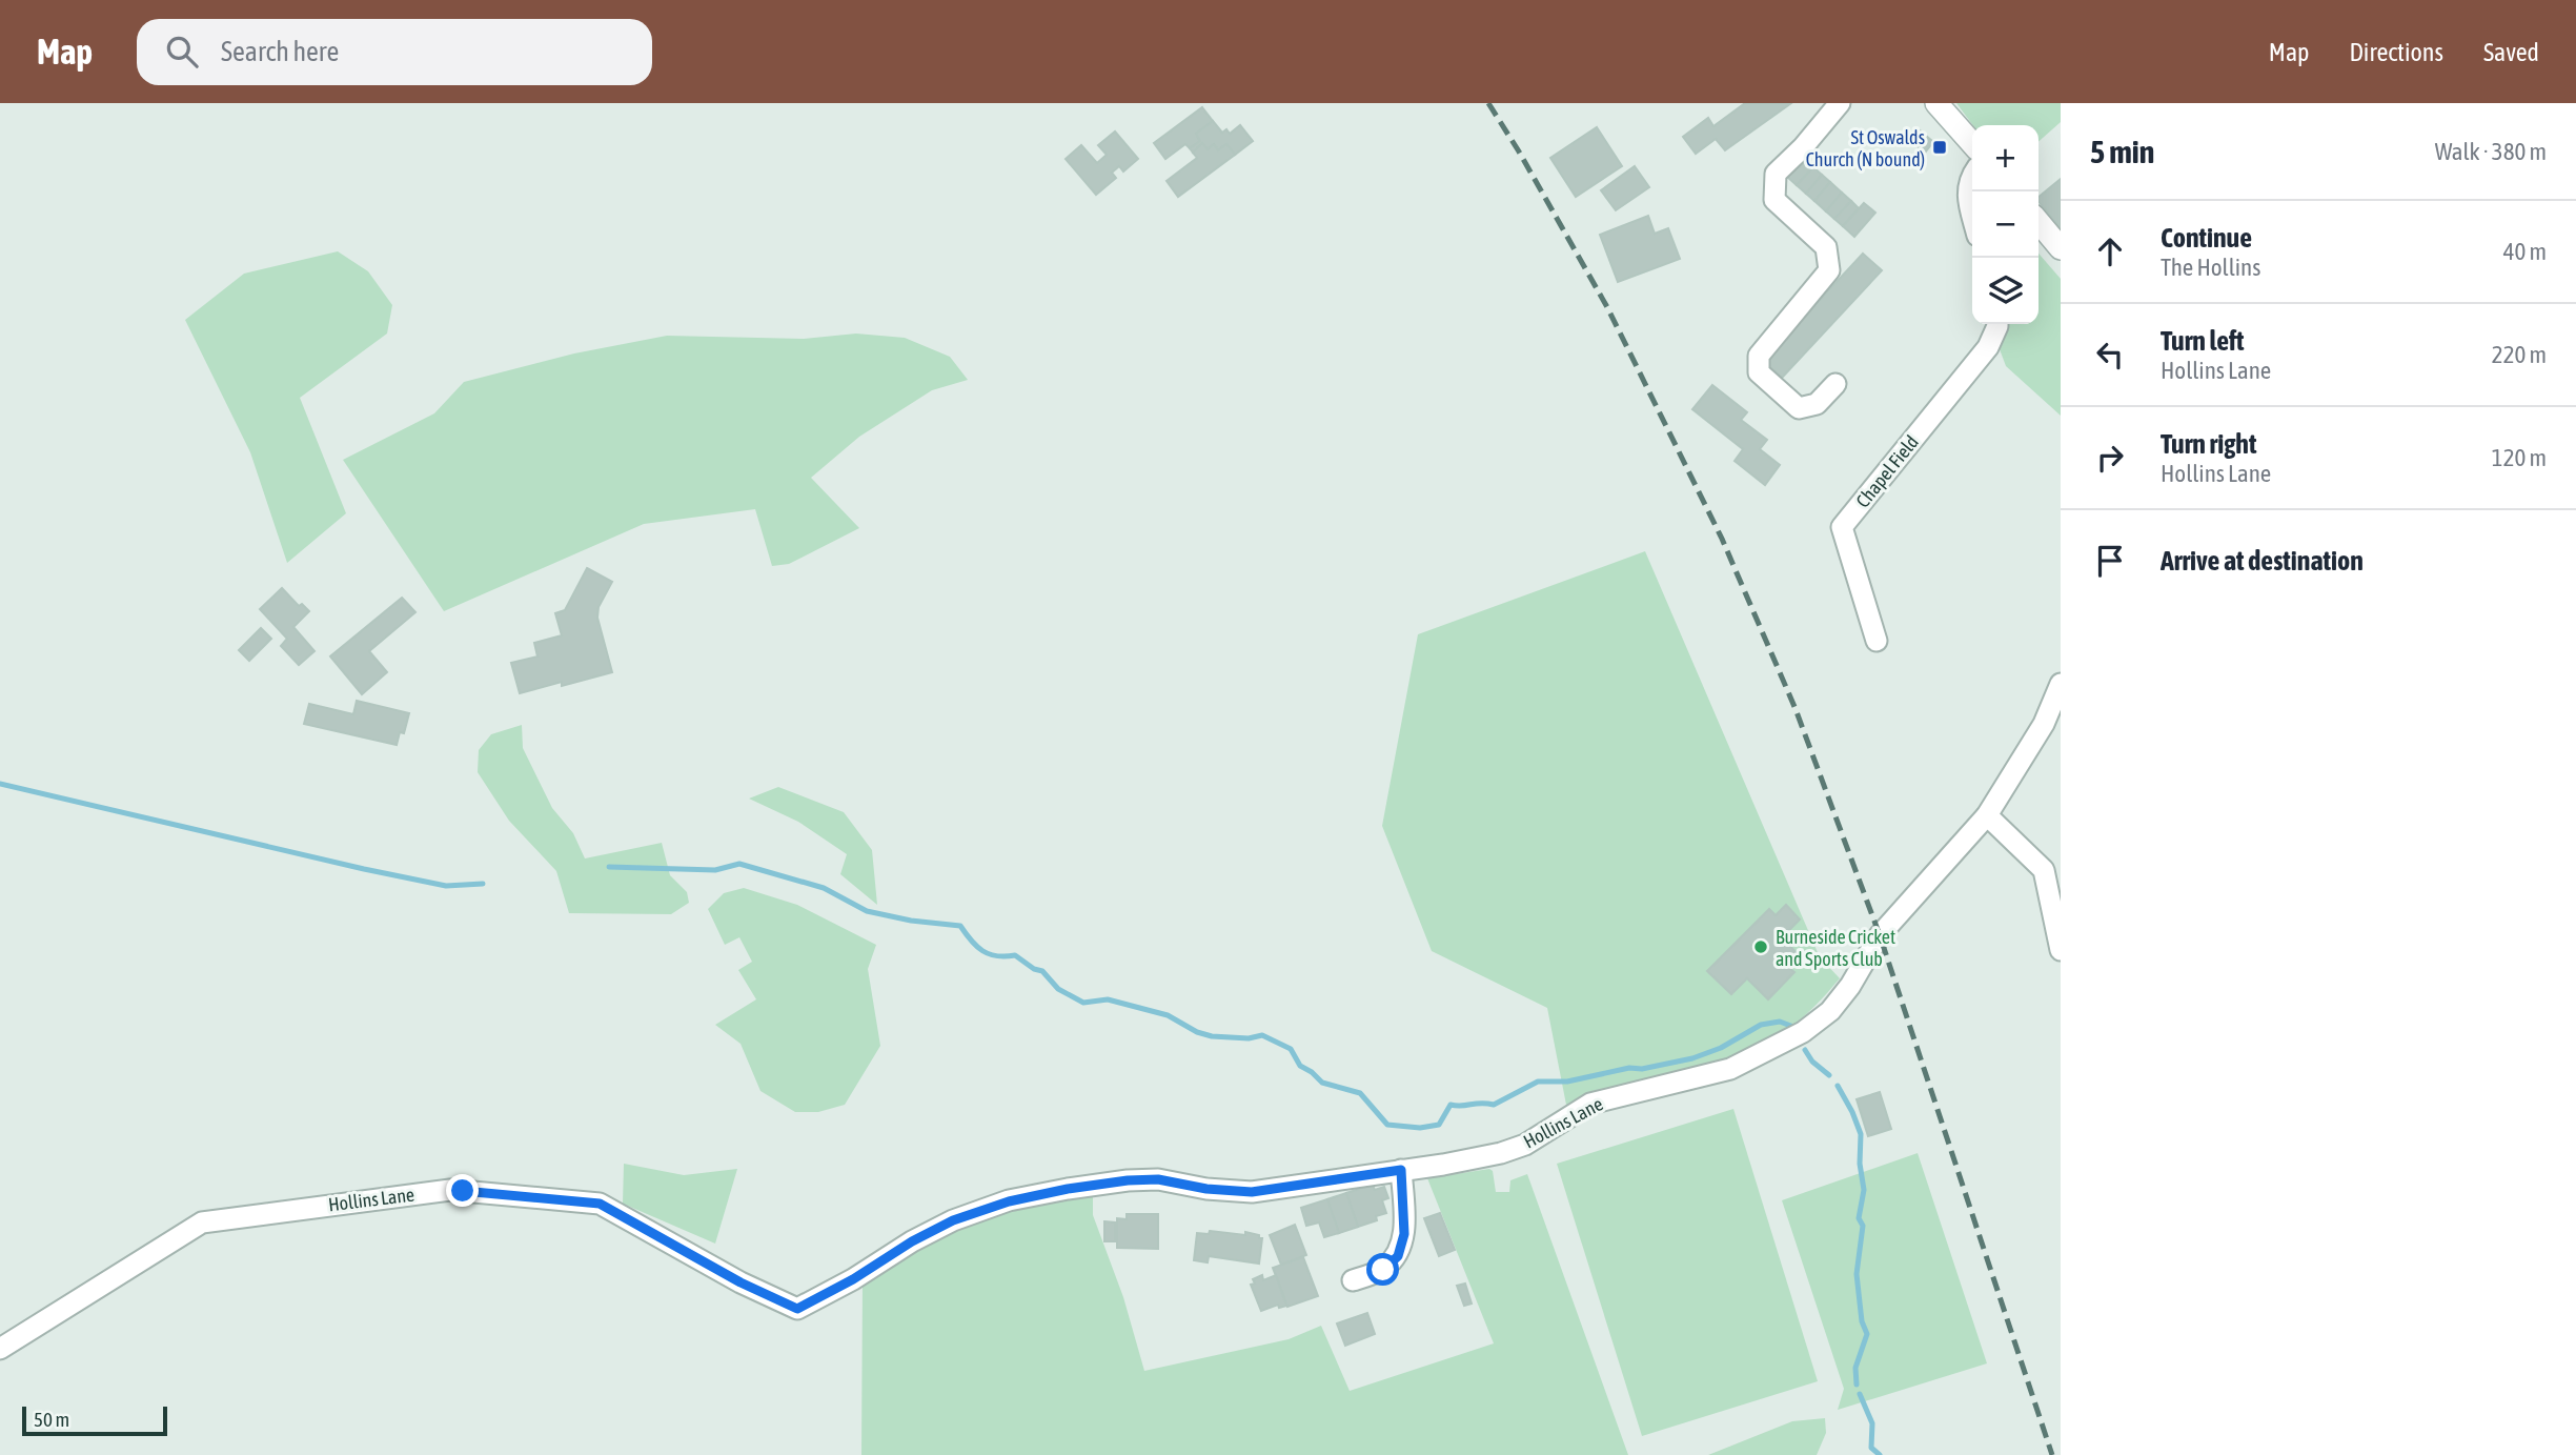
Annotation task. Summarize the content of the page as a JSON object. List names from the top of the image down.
{
  "streets": {
    "street": ["Chapel Field", "Hollins Lane"]
  },
  "places": {
    "transit": ["St Oswalds Church (N bound)"],
    "other": ["Burneside Cricket and Sports Club"]
  },
  "scale_bar": "50 m",
  "page": {
    "header": "Map",
    "search": "Search here",
    "nav": ["Map", "Directions", "Saved"],
    "heading": ["5 min", "Walk · 380 m"],
    "map_buttons": ["+", "−"],
    "list": [
      ["Continue", "The Hollins", "40 m"],
      ["Turn left", "Hollins Lane", "220 m"],
      ["Turn right", "Hollins Lane", "120 m"],
      "Arrive at destination"
    ],
    "scale": "50 m"
  }
}
